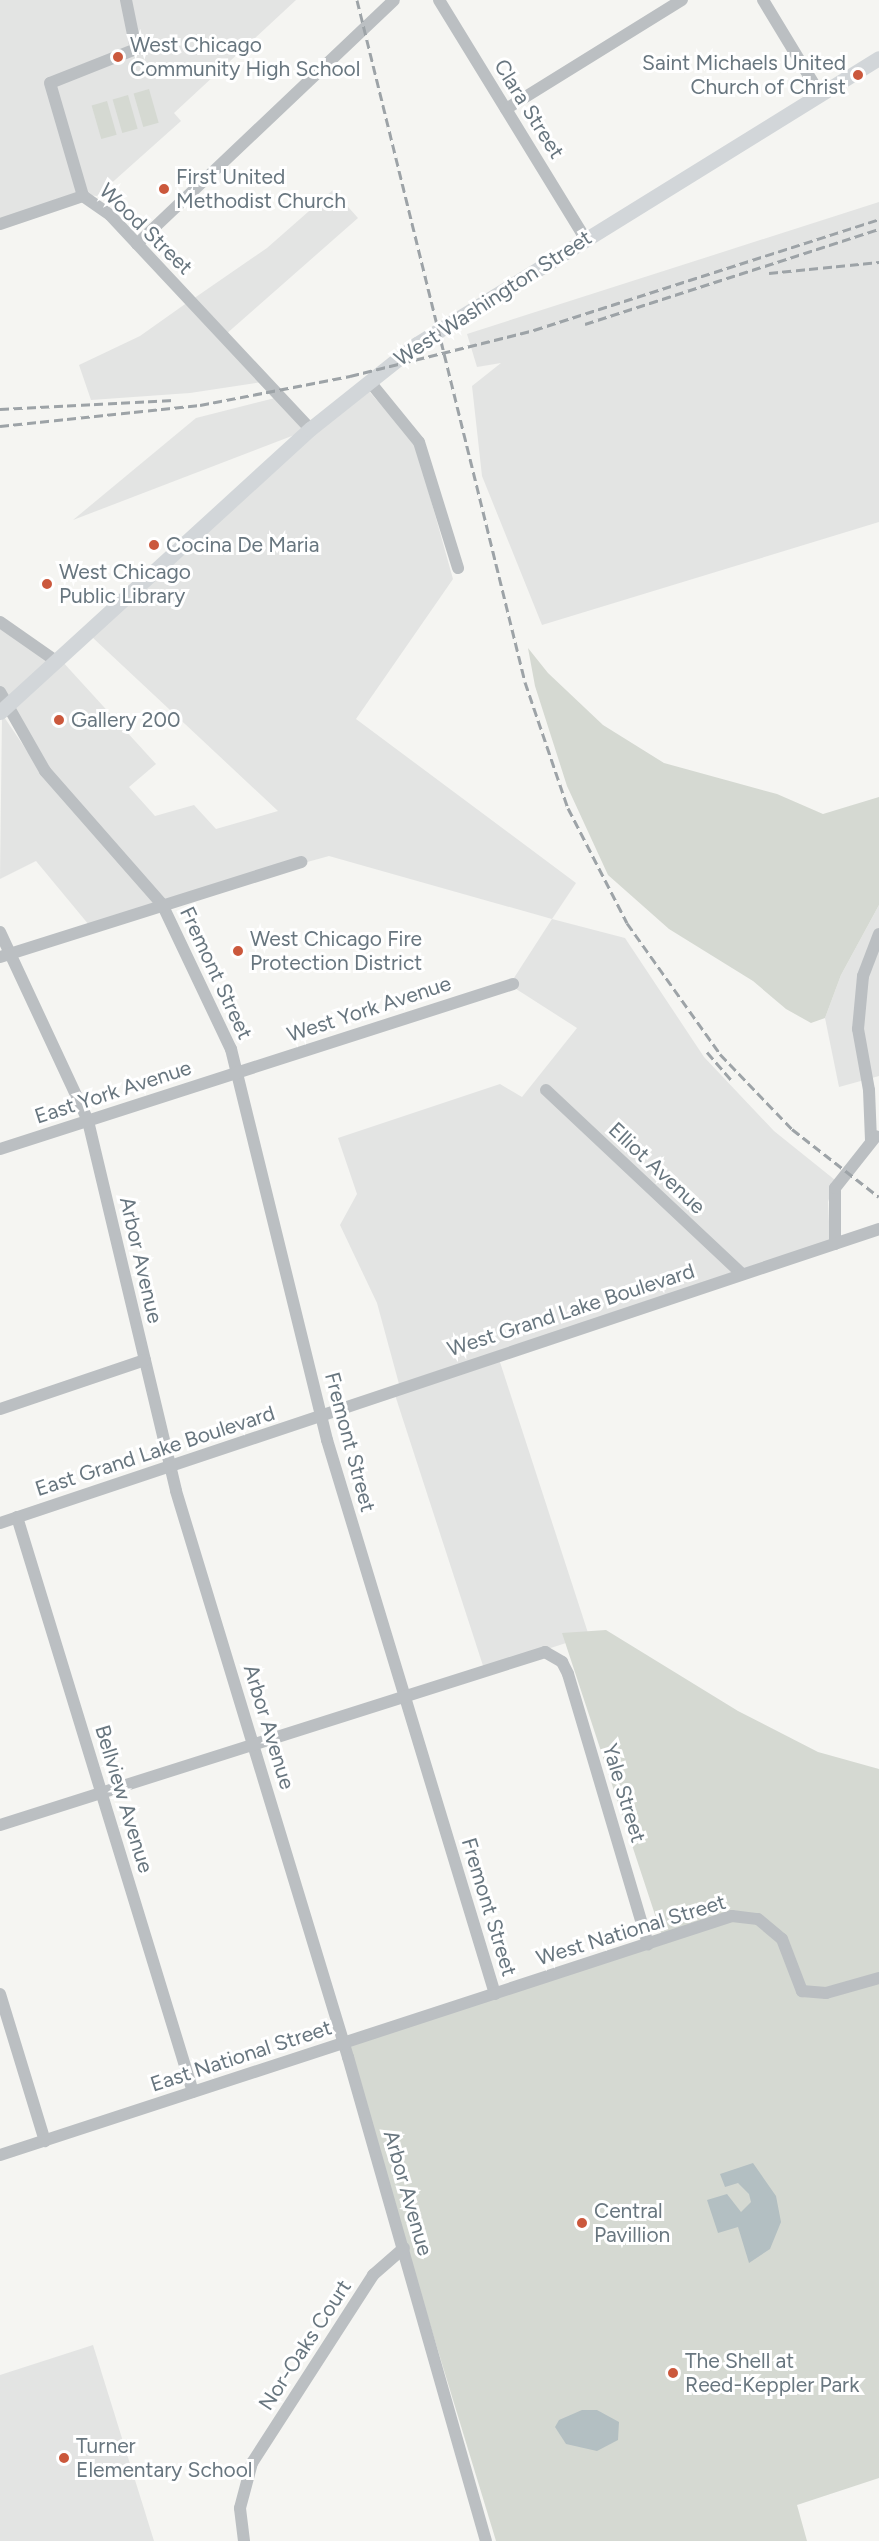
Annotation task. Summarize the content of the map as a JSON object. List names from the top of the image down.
{
  "streets": {
    "main road": ["West Washington Street"],
    "street": [
      "Clara Street",
      "Wood Street",
      "Fremont Street",
      "West York Avenue",
      "East York Avenue",
      "Elliot Avenue",
      "Arbor Avenue",
      "West Grand Lake Boulevard",
      "East Grand Lake Boulevard",
      "Yale Street",
      "Bellview Avenue",
      "West National Street",
      "East National Street",
      "Nor-Oaks Court"
    ]
  },
  "crossings": [
    ["Clara Street", "West Washington Street"],
    ["Wood Street", "West Washington Street"],
    ["West Washington Street", "Fremont Street"],
    ["Fremont Street", "West York Avenue"],
    ["Fremont Street", "East York Avenue"],
    ["Fremont Street", "West Grand Lake Boulevard"],
    ["Fremont Street", "East Grand Lake Boulevard"],
    ["Fremont Street", "Yale Street"],
    ["Fremont Street", "West National Street"],
    ["Fremont Street", "East National Street"],
    ["West York Avenue", "East York Avenue"],
    ["East York Avenue", "Arbor Avenue"],
    ["Elliot Avenue", "West Grand Lake Boulevard"],
    ["Arbor Avenue", "East Grand Lake Boulevard"],
    ["Arbor Avenue", "East National Street"],
    ["Arbor Avenue", "Nor-Oaks Court"],
    ["West Grand Lake Boulevard", "East Grand Lake Boulevard"],
    ["East Grand Lake Boulevard", "Bellview Avenue"],
    ["Yale Street", "West National Street"],
    ["Bellview Avenue", "East National Street"],
    ["West National Street", "East National Street"]
  ],
  "places": [
    "West Chicago Community High School",
    "Saint Michaels United Church of Christ",
    "First United Methodist Church",
    "Cocina De Maria",
    "West Chicago Public Library",
    "Gallery 200",
    "West Chicago Fire Protection District",
    "Central Pavillion",
    "The Shell at Reed-Keppler Park",
    "Turner Elementary School"
  ]
}
